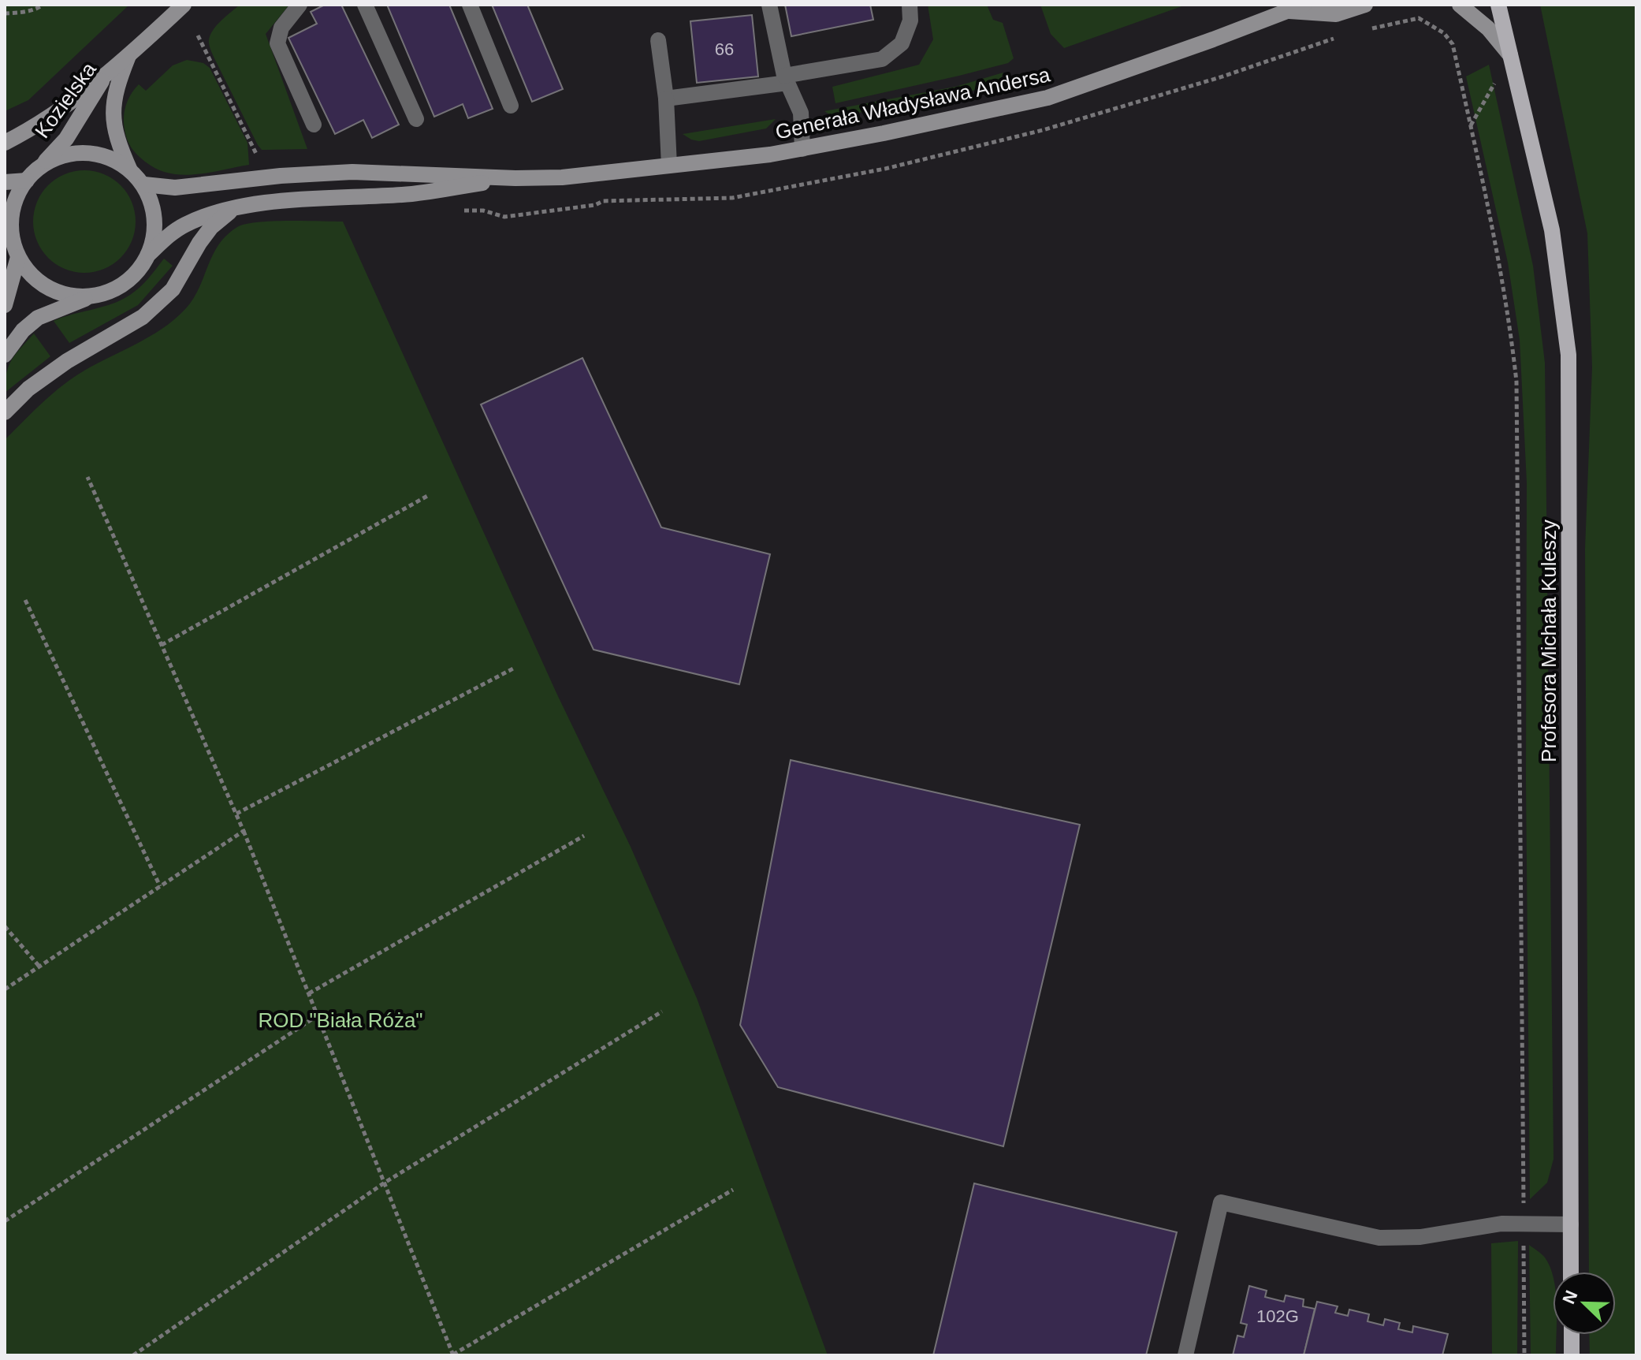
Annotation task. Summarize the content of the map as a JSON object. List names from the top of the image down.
{
  "streets": {
    "main road": ["Profesora Michała Kuleszy"],
    "street": ["Kozielska", "Generała Władysława Andersa"]
  },
  "crossings": [
    ["Kozielska", "Generała Władysława Andersa"]
  ],
  "parks": ["ROD \"Biała Róża\""],
  "house_numbers": ["66", "102G"],
  "north": "top left"
}
